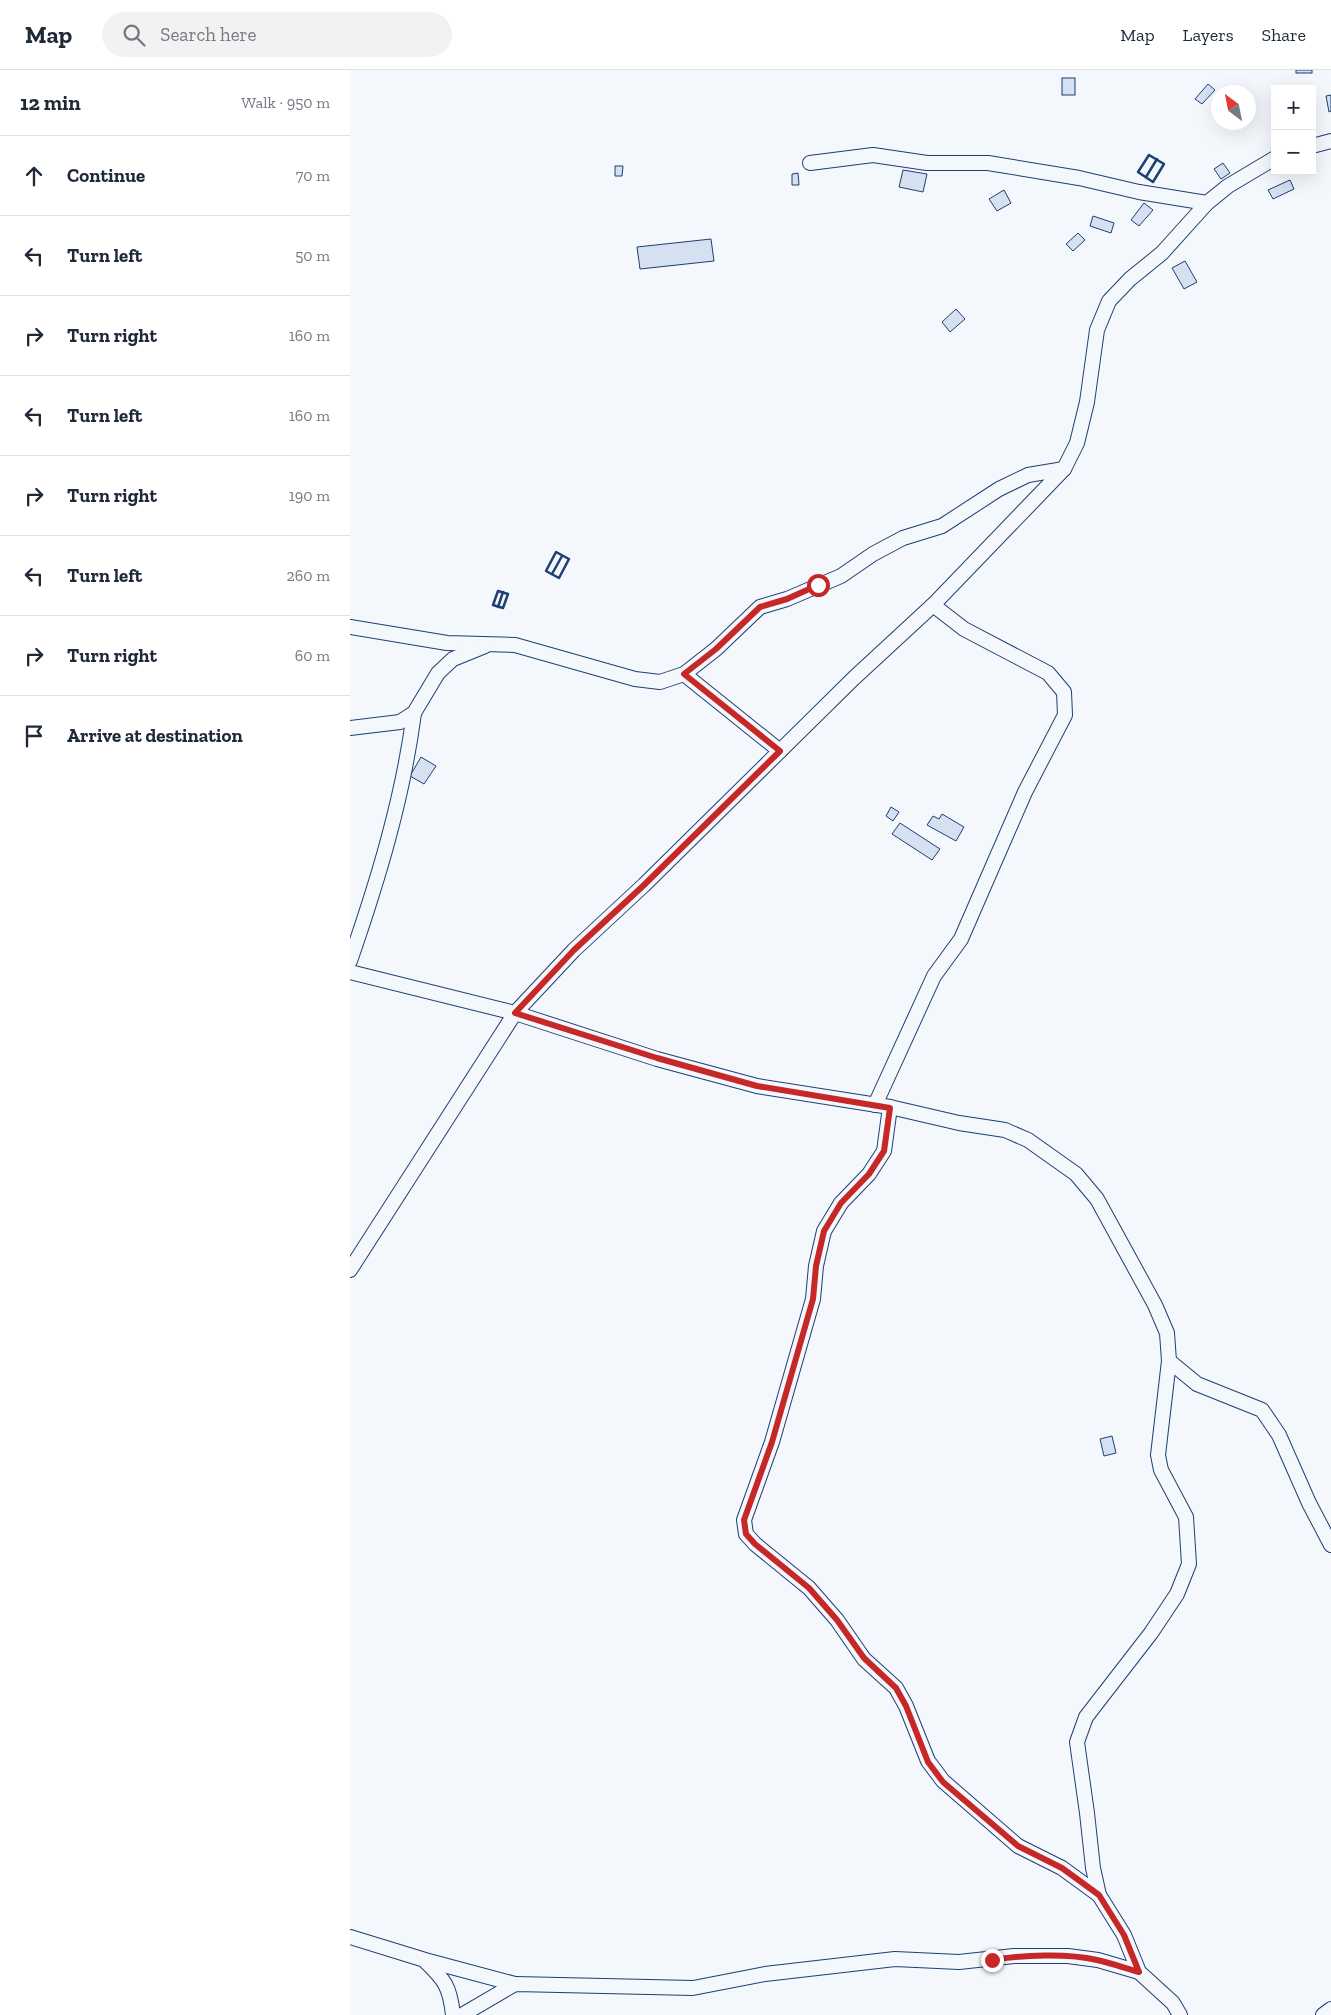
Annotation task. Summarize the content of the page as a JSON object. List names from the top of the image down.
{
  "north": "top left",
  "page": {
    "header": "Map",
    "search": "Search here",
    "nav": ["Map", "Layers", "Share"],
    "heading": ["12 min", "Walk · 950 m"],
    "map_buttons": ["+", "−"],
    "list": [
      ["Continue", "70 m"],
      ["Turn left", "50 m"],
      ["Turn right", "160 m"],
      ["Turn left", "160 m"],
      ["Turn right", "190 m"],
      ["Turn left", "260 m"],
      ["Turn right", "60 m"],
      "Arrive at destination"
    ]
  }
}
